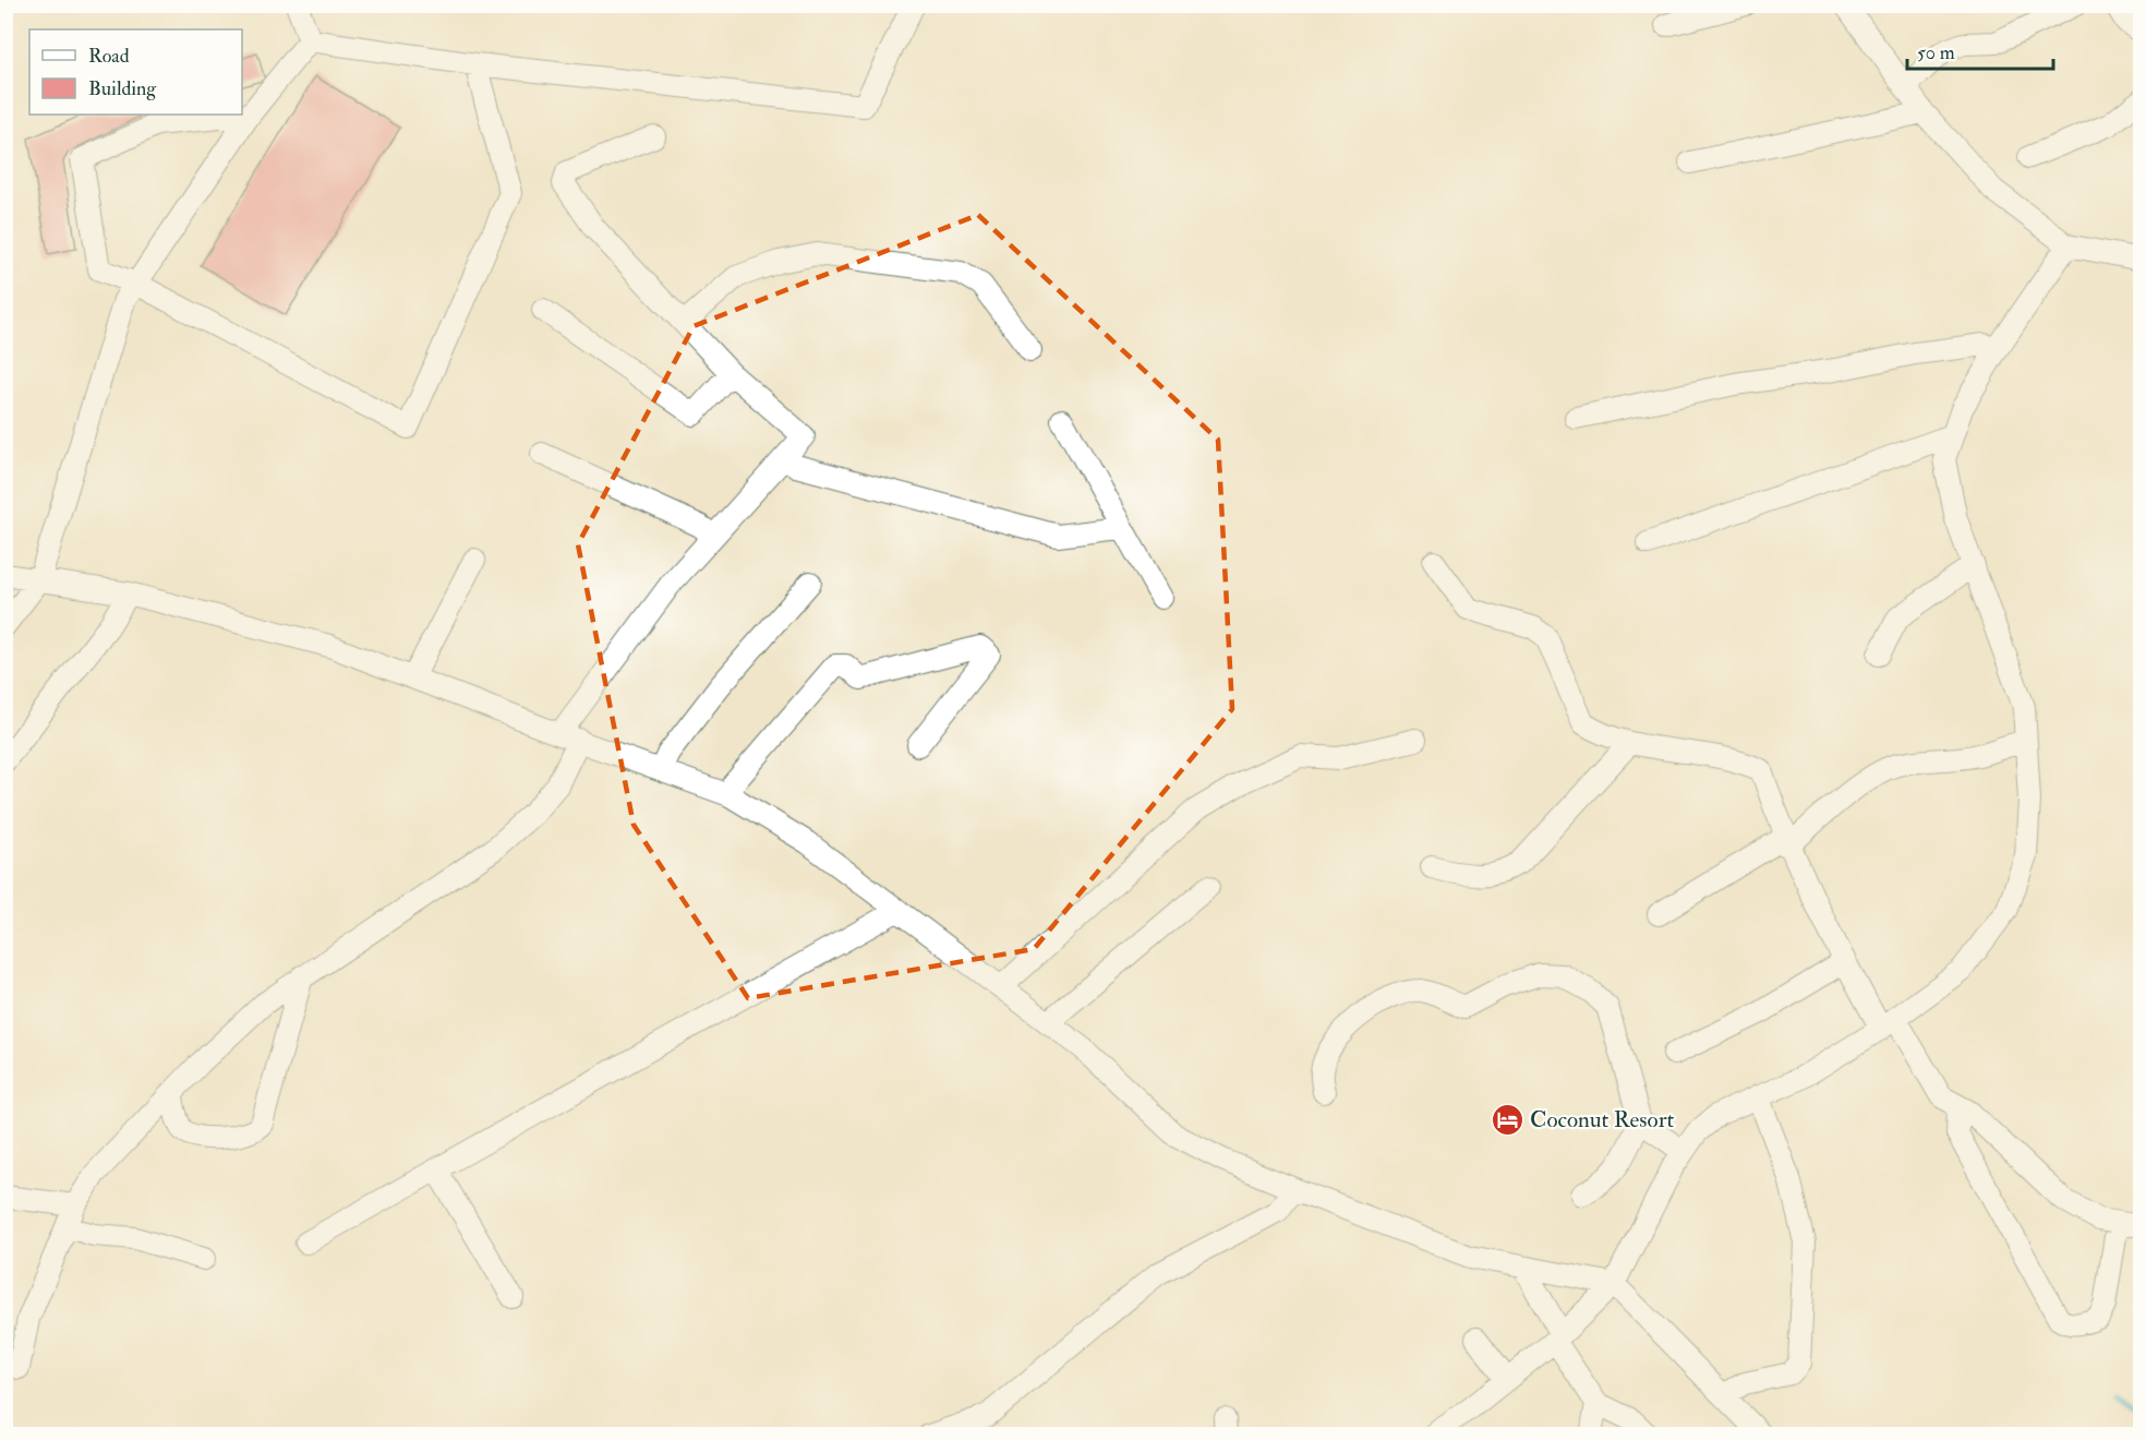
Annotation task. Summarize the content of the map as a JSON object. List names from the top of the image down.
{
  "places": {
    "hotel": ["Coconut Resort"]
  },
  "legend": ["Road", "Building"],
  "scale_bar": "50 m"
}
